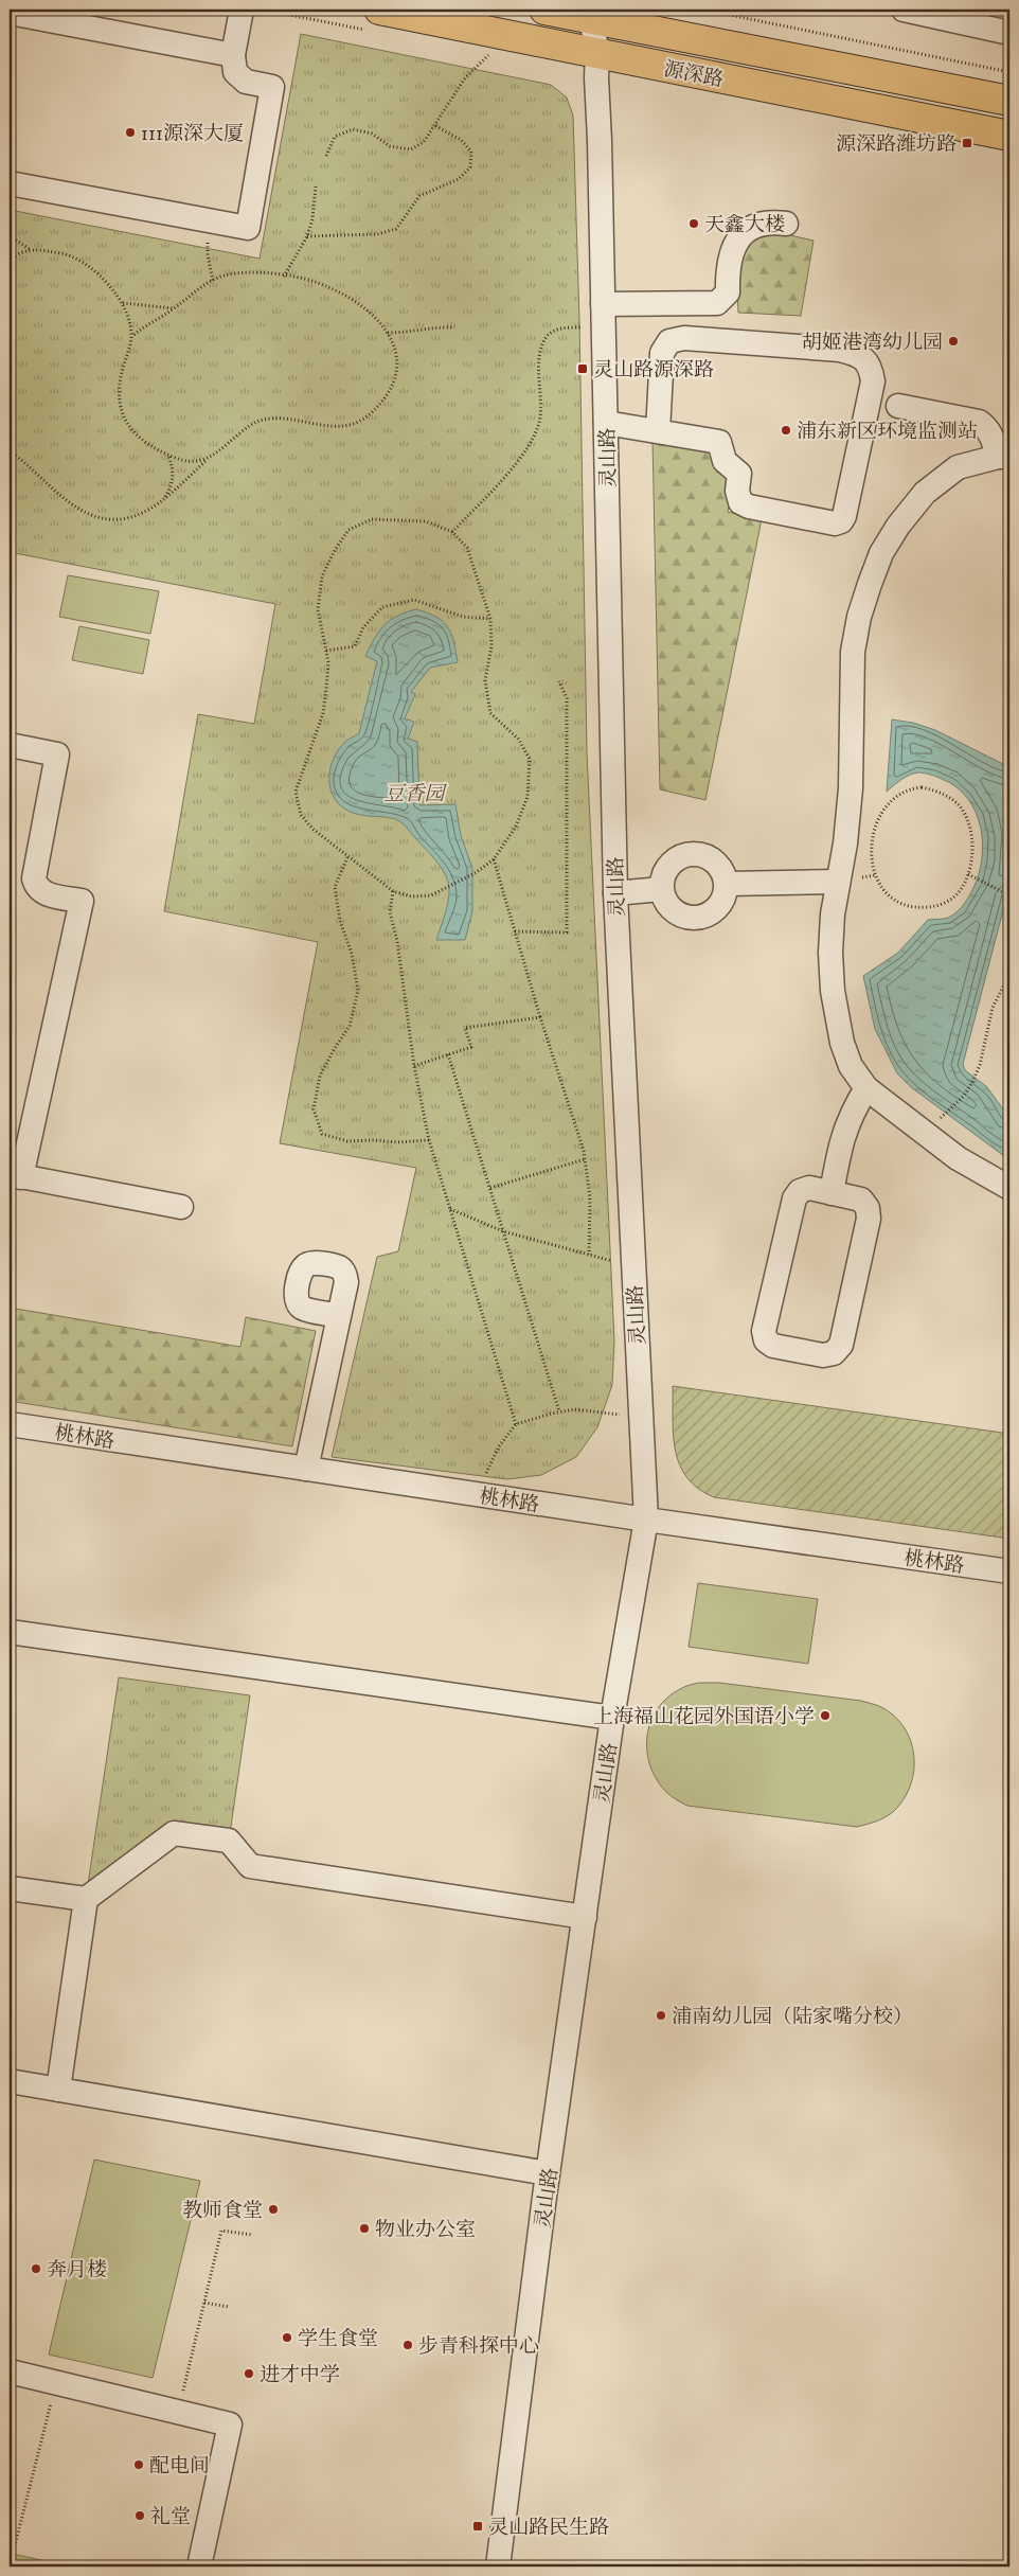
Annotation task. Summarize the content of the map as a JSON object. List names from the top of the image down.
{
  "streets": {
    "main road": ["源深路"],
    "street": ["灵山路", "桃林路"]
  },
  "crossings": [
    ["源深路", "灵山路"],
    ["灵山路", "桃林路"]
  ],
  "parks": ["豆香园"],
  "places": {
    "other": [
      "111源深大厦",
      "天鑫大楼",
      "胡姬港湾幼儿园",
      "浦东新区环境监测站",
      "上海福山花园外国语小学",
      "浦南幼儿园（陆家嘴分校）",
      "教师食堂",
      "物业办公室",
      "奔月楼",
      "学生食堂",
      "步青科探中心",
      "进才中学",
      "配电间",
      "礼堂"
    ],
    "transit": ["源深路潍坊路", "灵山路源深路", "灵山路民生路"]
  }
}
